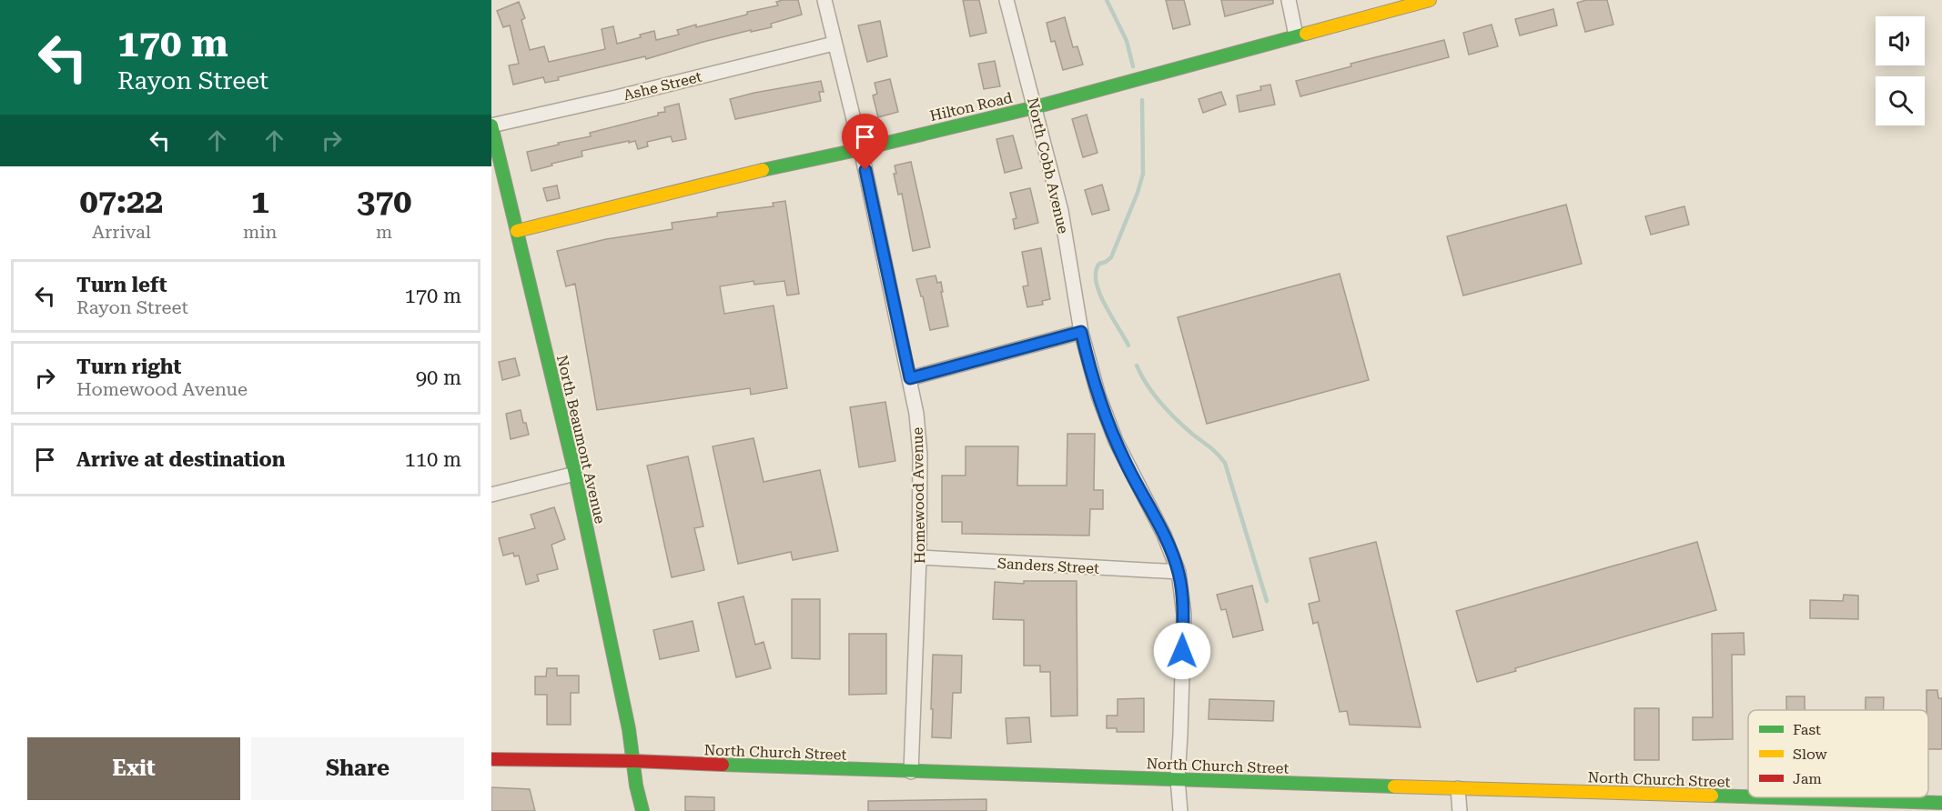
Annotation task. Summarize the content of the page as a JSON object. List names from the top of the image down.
{
  "streets": {
    "street": [
      "Ashe Street",
      "Hilton Road",
      "North Cobb Avenue",
      "North Beaumont Avenue",
      "Homewood Avenue",
      "Sanders Street",
      "North Church Street"
    ]
  },
  "crossings": [
    ["Ashe Street", "North Beaumont Avenue"],
    ["Ashe Street", "Homewood Avenue"],
    ["Hilton Road", "North Cobb Avenue"],
    ["Hilton Road", "North Beaumont Avenue"],
    ["Hilton Road", "Homewood Avenue"],
    ["North Cobb Avenue", "Sanders Street"],
    ["North Cobb Avenue", "North Church Street"],
    ["North Beaumont Avenue", "North Church Street"],
    ["Homewood Avenue", "Sanders Street"],
    ["Homewood Avenue", "North Church Street"]
  ],
  "legend": ["Fast", "Slow", "Jam"],
  "page": {
    "turn": ["170 m", "Rayon Street"],
    "eta": [
      "07:22",
      "Arrival",
      "1",
      "min",
      "370",
      "m"
    ],
    "list": [
      {
        "name": "Turn left",
        "note": "Rayon Street",
        "value": "170 m"
      },
      {
        "name": "Turn right",
        "note": "Homewood Avenue",
        "value": "90 m"
      },
      {
        "name": "Arrive at destination",
        "value": "110 m"
      }
    ],
    "buttons": ["Exit", "Share"]
  }
}
